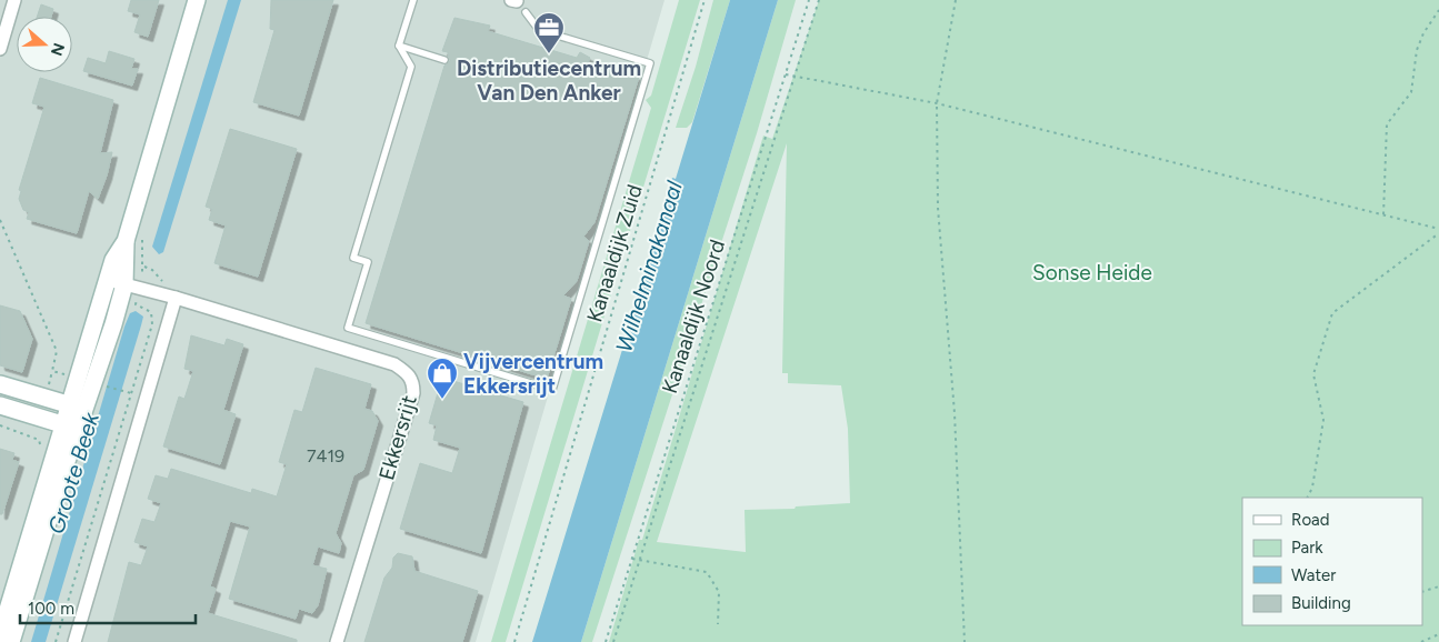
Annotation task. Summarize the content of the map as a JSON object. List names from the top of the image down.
{
  "streets": {
    "street": ["Ekkersrijt"],
    "path": ["Kanaaldijk Zuid", "Kanaaldijk Noord"]
  },
  "water": ["Wilhelminakanaal", "Groote Beek"],
  "parks": ["Sonse Heide"],
  "places": {
    "office": ["Distributiecentrum Van Den Anker"],
    "shop": ["Vijvercentrum Ekkersrijt"]
  },
  "house_numbers": ["7419"],
  "legend": [
    "Road",
    "Park",
    "Water",
    "Building"
  ],
  "scale_bar": "100 m",
  "north": "right"
}
